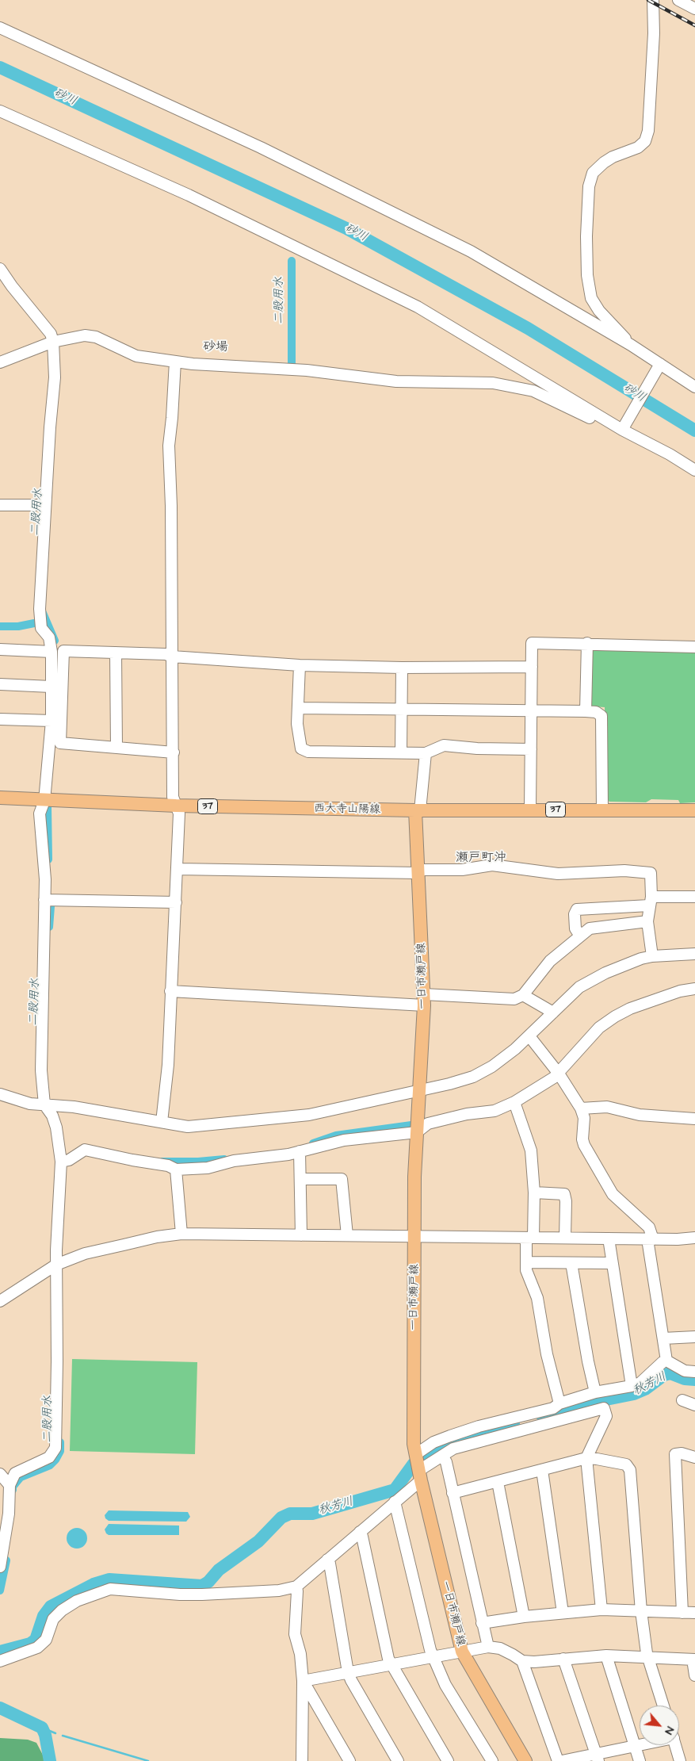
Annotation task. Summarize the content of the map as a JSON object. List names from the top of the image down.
{
  "streets": {
    "main road": ["37", "西大寺山陽線", "一日市瀬戸線"]
  },
  "crossings": [
    ["西大寺山陽線", "一日市瀬戸線"]
  ],
  "districts": ["砂場", "瀬戸町沖"],
  "water": ["砂川", "二股用水", "秋芳川"],
  "north": "bottom right"
}
